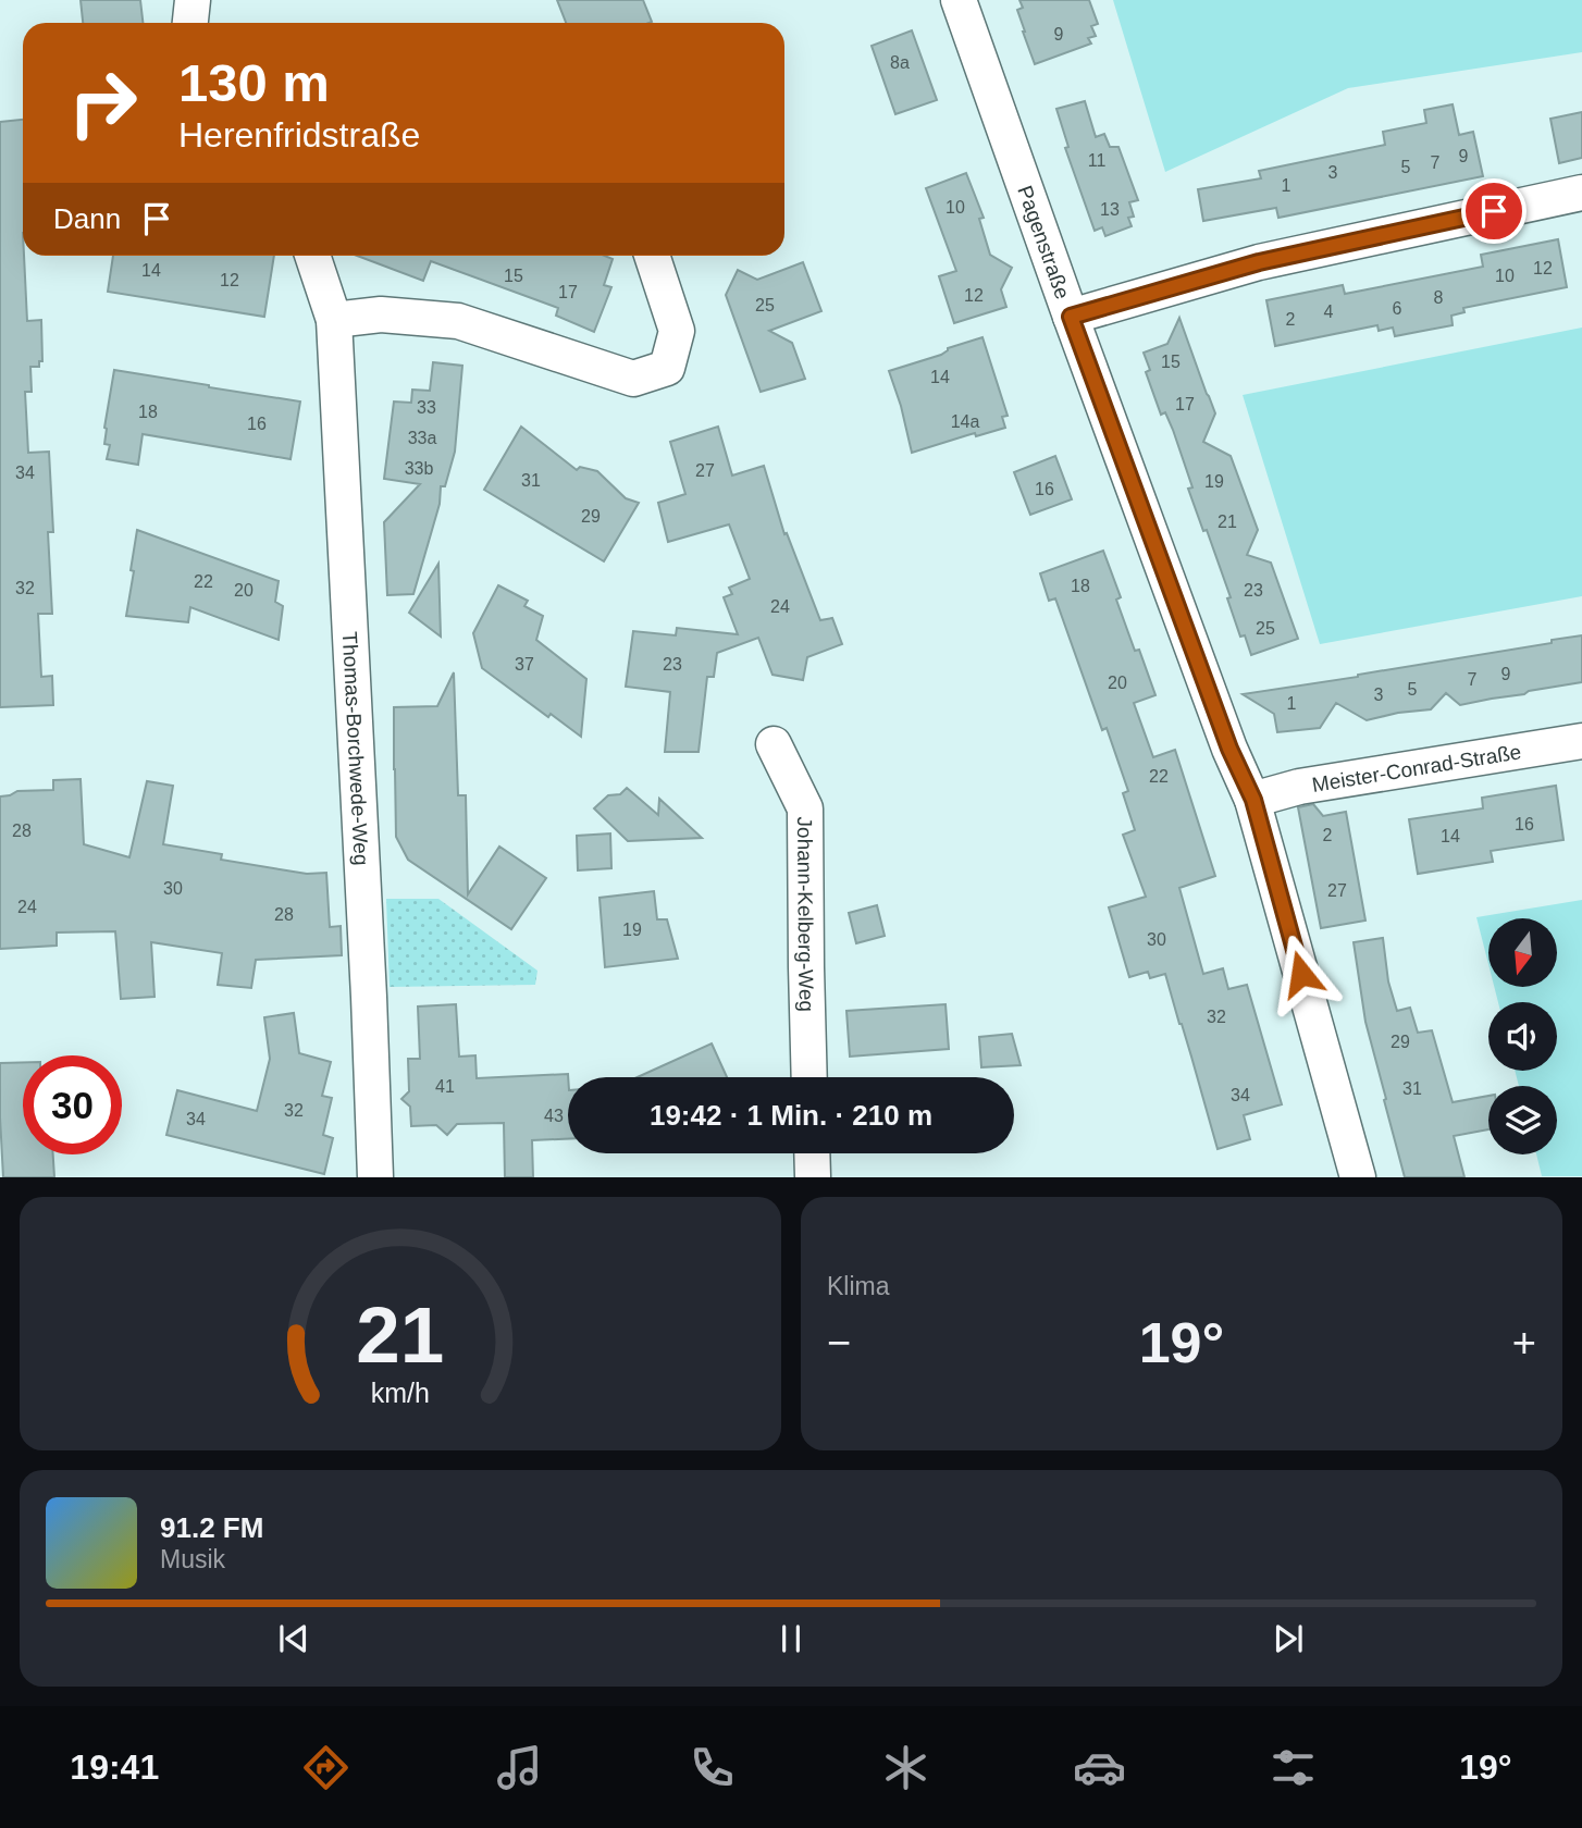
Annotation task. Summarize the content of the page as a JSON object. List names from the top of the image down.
{
  "streets": {
    "street": [
      "Pagenstraße",
      "Thomas-Borchwede-Weg",
      "Meister-Conrad-Straße",
      "Johann-Kelberg-Weg"
    ]
  },
  "crossings": [
    ["Pagenstraße", "Meister-Conrad-Straße"]
  ],
  "house_numbers": [
    "9",
    "8a",
    "9",
    "11",
    "7",
    "5",
    "3",
    "1",
    "10",
    "13",
    "12",
    "14",
    "15",
    "10",
    "12",
    "17",
    "12",
    "8",
    "25",
    "6",
    "4",
    "2",
    "15",
    "14",
    "17",
    "33",
    "18",
    "14a",
    "16",
    "33a",
    "33b",
    "27",
    "34",
    "31",
    "19",
    "16",
    "29",
    "21",
    "22",
    "18",
    "32",
    "20",
    "23",
    "24",
    "25",
    "37",
    "23",
    "9",
    "7",
    "20",
    "5",
    "3",
    "1",
    "22",
    "16",
    "28",
    "2",
    "14",
    "30",
    "27",
    "24",
    "28",
    "19",
    "30",
    "32",
    "29",
    "41",
    "31",
    "34",
    "32",
    "43",
    "34"
  ],
  "north": "bottom",
  "page": {
    "turn": ["130 m", "Herenfridstraße"],
    "then": "Dann",
    "limit": "30",
    "trip": "19:42 · 1 Min. · 210 m",
    "tile": "Klima",
    "heat": ["−", "19°", "+"],
    "song": ["91.2 FM", "Musik"],
    "tabs": ["19:41", "19°"],
    "gauge": ["21", "km/h"]
  }
}
